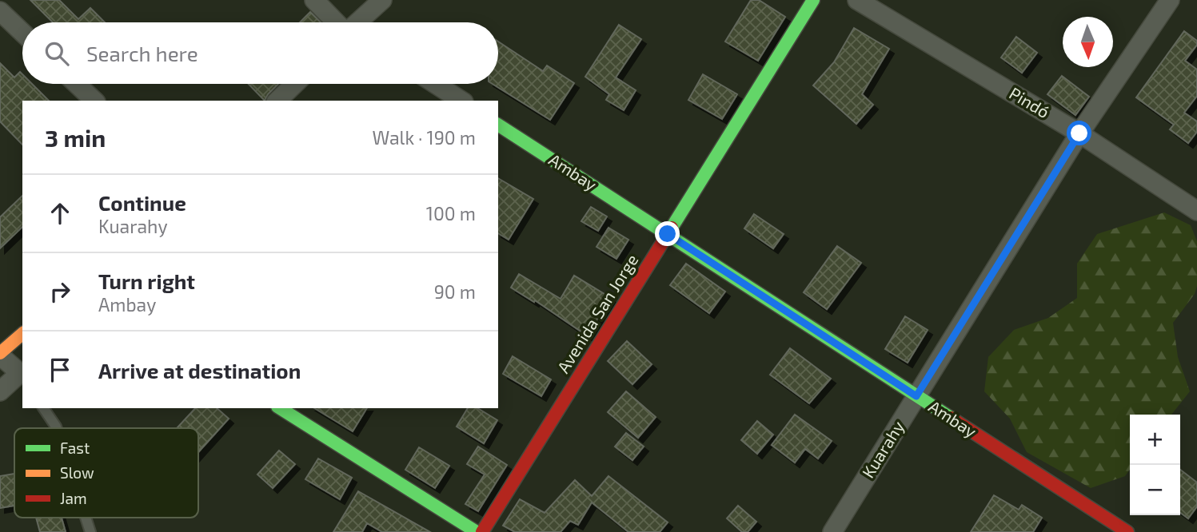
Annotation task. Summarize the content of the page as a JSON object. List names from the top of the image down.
{
  "streets": {
    "street": [
      "Pindó",
      "Ambay",
      "Avenida San Jorge",
      "Kuarahy"
    ]
  },
  "crossings": [
    ["Pindó", "Kuarahy"],
    ["Ambay", "Avenida San Jorge"],
    ["Ambay", "Kuarahy"]
  ],
  "legend": ["Fast", "Slow", "Jam"],
  "north": "bottom",
  "page": {
    "search": "Search here",
    "heading": ["3 min", "Walk · 190 m"],
    "list": [
      ["Continue", "Kuarahy", "100 m"],
      ["Turn right", "Ambay", "90 m"],
      "Arrive at destination"
    ],
    "map_buttons": ["+", "−"]
  }
}
